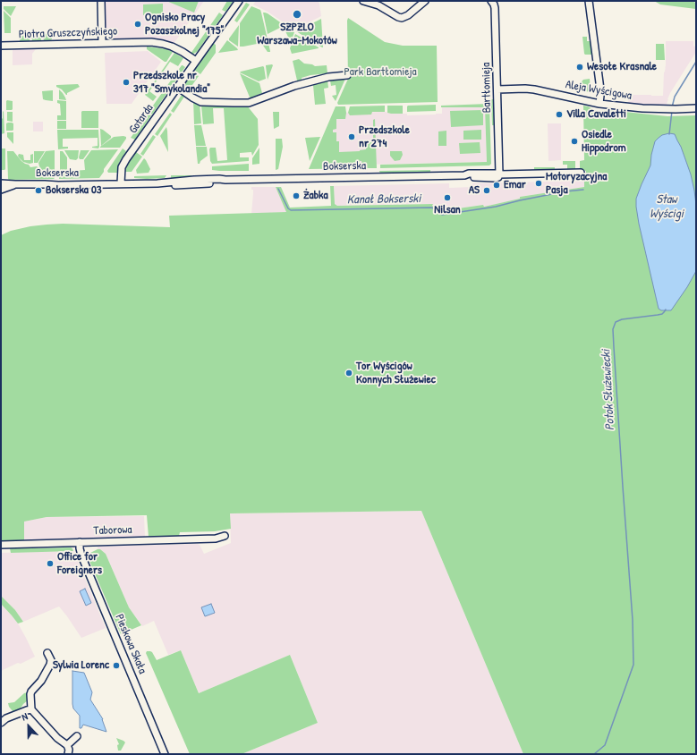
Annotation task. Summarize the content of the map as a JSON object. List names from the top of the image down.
{
  "streets": {
    "street": [
      "Piotra Gruszczyńskiego",
      "Bartłomieja",
      "Aleja Wyścigowa",
      "Gotarda",
      "Bokserska",
      "Taborowa",
      "Pieskowa Skała"
    ]
  },
  "crossings": [
    ["Piotra Gruszczyńskiego", "Gotarda"],
    ["Bartłomieja", "Aleja Wyścigowa"],
    ["Bartłomieja", "Bokserska"],
    ["Gotarda", "Bokserska"],
    ["Taborowa", "Pieskowa Skała"]
  ],
  "water": ["Kanał Bokserski", "Staw Wyścigi", "Potok Służewiecki"],
  "parks": ["Park Bartłomieja"],
  "places": [
    "SZPZLO Warszawa-Mokotów",
    "Ognisko Pracy Pozaszkolnej \"175\"",
    "Wesołe Krasnale",
    "Przedszkole nr 317 \"Smykolandia\"",
    "Villa Cavaletti",
    "Przedszkole nr 274",
    "Osiedle Hippodrom",
    "Motoryzacyjna Pasja",
    "Emar",
    "Bokserska 03",
    "AS",
    "Żabka",
    "Nilsan",
    "Tor Wyścigów Konnych Służewiec",
    "Office for Foreigners",
    "Sylwia Lorenc"
  ],
  "north": "top"
}
